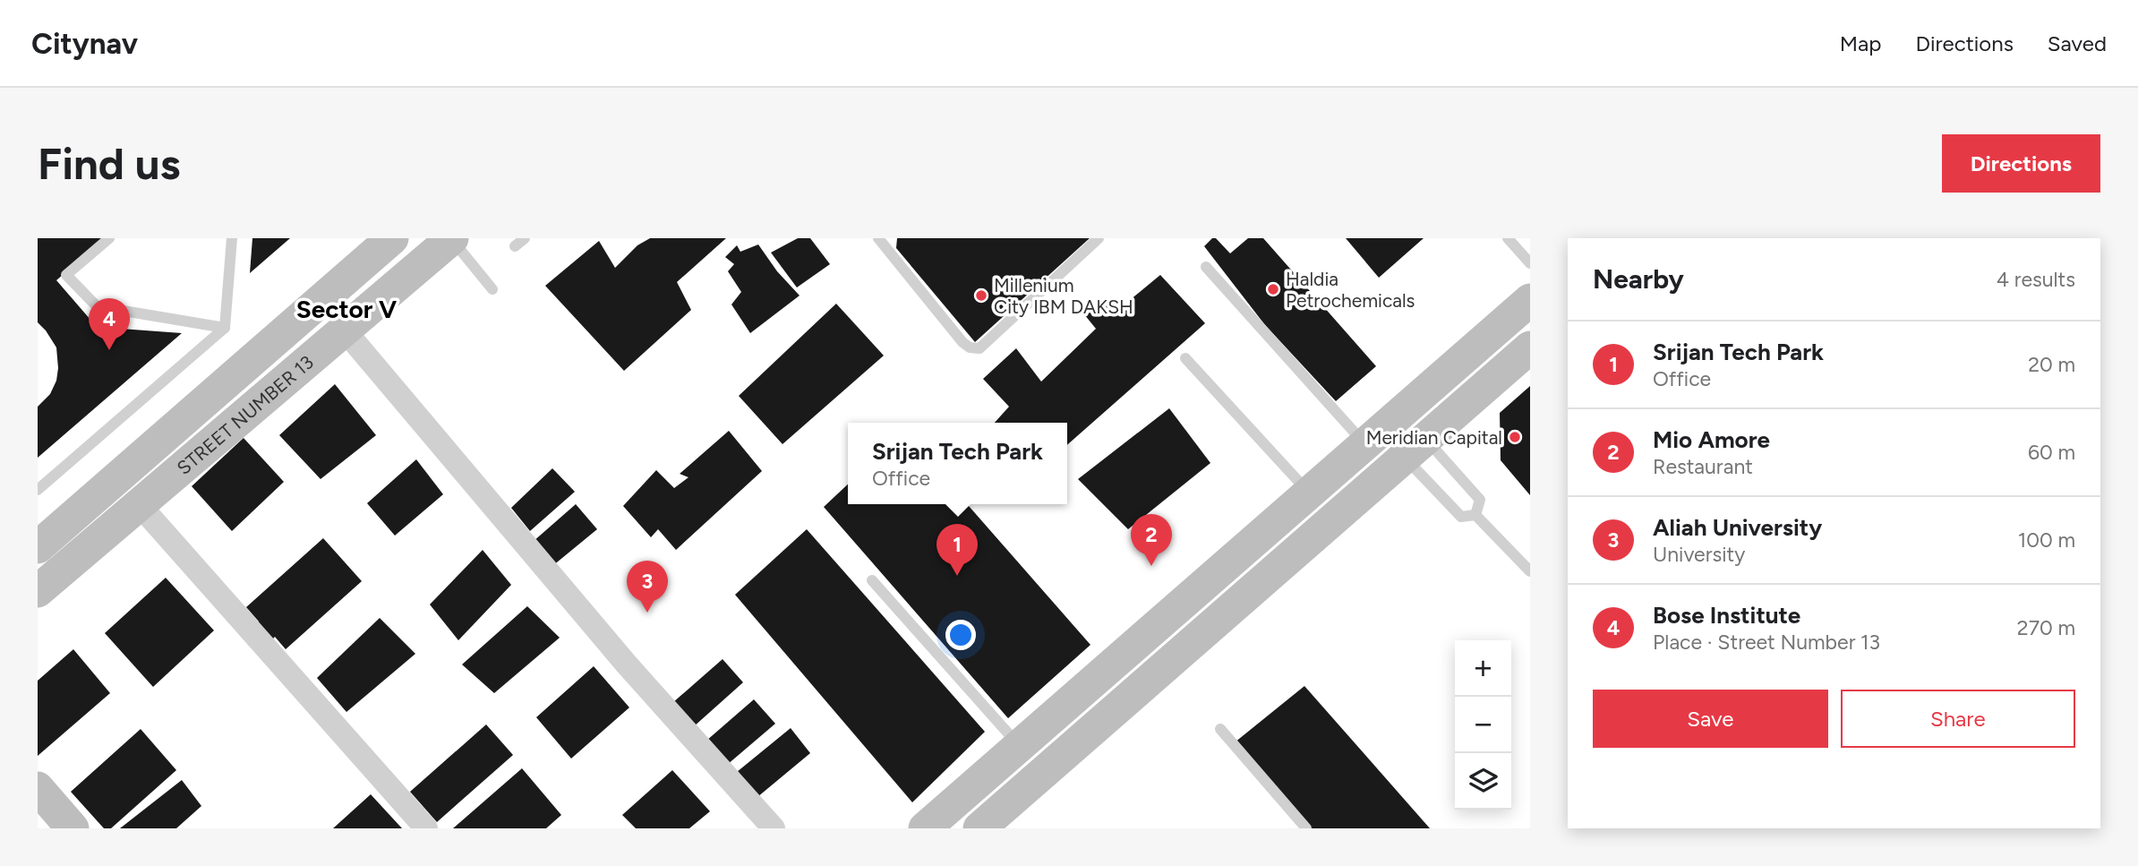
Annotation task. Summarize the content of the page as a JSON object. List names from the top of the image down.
{
  "streets": {
    "street": ["STREET NUMBER 13"]
  },
  "districts": ["Sector V"],
  "places": ["Haldia Petrochemicals", "Millenium City IBM DAKSH", "Meridian Capital"],
  "page": {
    "header": "Citynav",
    "nav": ["Map", "Directions", "Saved"],
    "buttons": [
      "Directions",
      ["Save", "Share"]
    ],
    "title": "Find us",
    "heading": ["Nearby", "4 results"],
    "pins": [
      "4",
      "2",
      "1",
      "3"
    ],
    "list": [
      {
        "mark": "1",
        "name": "Srijan Tech Park",
        "note": "Office",
        "value": "20 m"
      },
      {
        "mark": "2",
        "name": "Mio Amore",
        "note": "Restaurant",
        "value": "60 m"
      },
      {
        "mark": "3",
        "name": "Aliah University",
        "note": "University",
        "value": "100 m"
      },
      {
        "mark": "4",
        "name": "Bose Institute",
        "note": "Place · Street Number 13",
        "value": "270 m"
      }
    ],
    "popup": ["Srijan Tech Park", "Office"],
    "map_buttons": ["+", "−"]
  }
}
